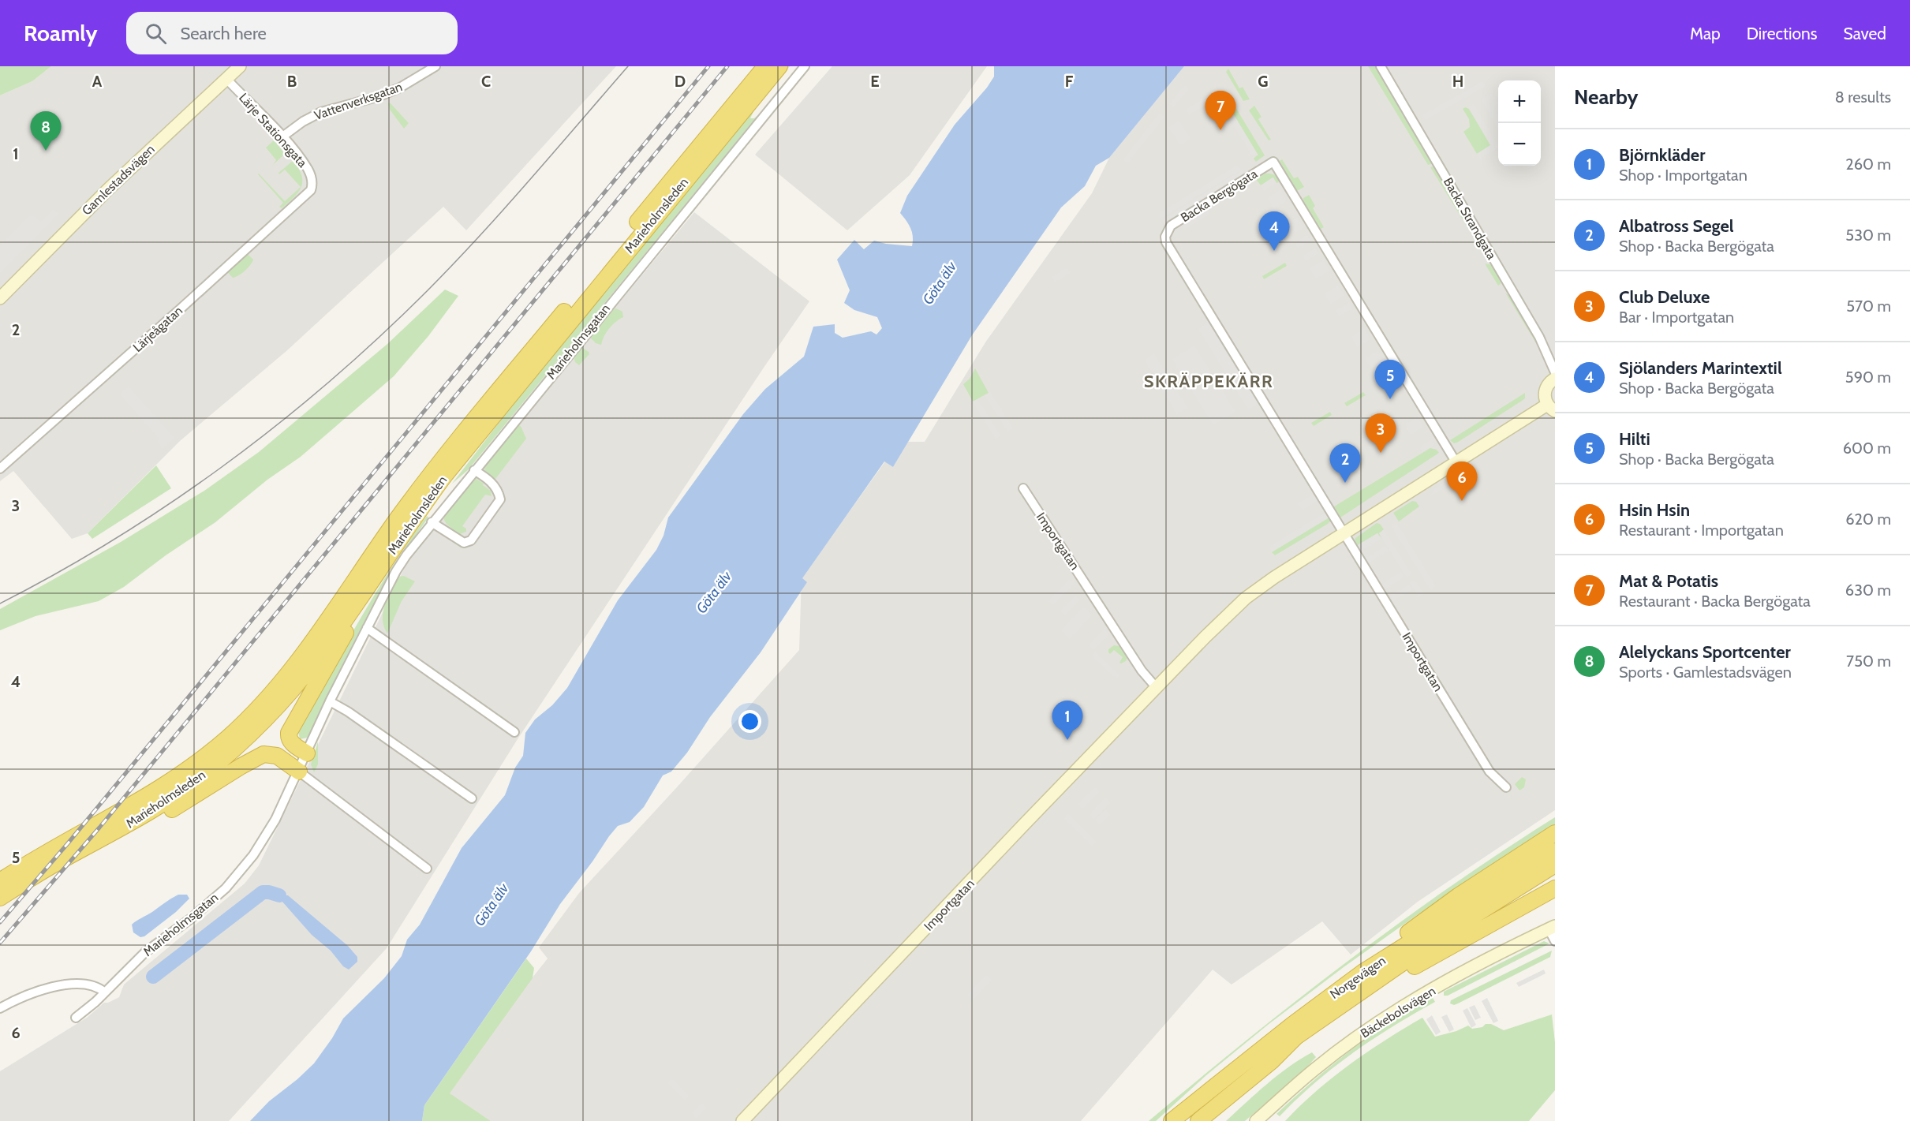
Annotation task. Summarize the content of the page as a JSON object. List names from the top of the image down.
{
  "streets": {
    "highway": ["Marieholmsleden", "Norgevägen"],
    "street": [
      "Vattenverksgatan",
      "Lärje Stationsgata",
      "Gamlestadsvägen",
      "Backa Bergögata",
      "Backa Strandgata",
      "Lärjeågatan",
      "Marieholmsgatan",
      "Importgatan",
      "Bäckebolsvägen"
    ]
  },
  "crossings": [
    ["Vattenverksgatan", "Lärje Stationsgata"],
    ["Lärje Stationsgata", "Gamlestadsvägen"],
    ["Lärje Stationsgata", "Lärjeågatan"],
    ["Backa Bergögata", "Importgatan"]
  ],
  "districts": ["SKRÄPPEKÄRR"],
  "water": ["Göta älv"],
  "page": {
    "header": "Roamly",
    "search": "Search here",
    "nav": ["Map", "Directions", "Saved"],
    "heading": ["Nearby", "8 results"],
    "map_buttons": ["+", "−"],
    "pins": [
      "7",
      "8",
      "4",
      "5",
      "3",
      "2",
      "6",
      "1"
    ],
    "list": [
      {
        "mark": "1",
        "name": "Björnkläder",
        "note": "Shop · Importgatan",
        "value": "260 m"
      },
      {
        "mark": "2",
        "name": "Albatross Segel",
        "note": "Shop · Backa Bergögata",
        "value": "530 m"
      },
      {
        "mark": "3",
        "name": "Club Deluxe",
        "note": "Bar · Importgatan",
        "value": "570 m"
      },
      {
        "mark": "4",
        "name": "Sjölanders Marintextil",
        "note": "Shop · Backa Bergögata",
        "value": "590 m"
      },
      {
        "mark": "5",
        "name": "Hilti",
        "note": "Shop · Backa Bergögata",
        "value": "600 m"
      },
      {
        "mark": "6",
        "name": "Hsin Hsin",
        "note": "Restaurant · Importgatan",
        "value": "620 m"
      },
      {
        "mark": "7",
        "name": "Mat & Potatis",
        "note": "Restaurant · Backa Bergögata",
        "value": "630 m"
      },
      {
        "mark": "8",
        "name": "Alelyckans Sportcenter",
        "note": "Sports · Gamlestadsvägen",
        "value": "750 m"
      }
    ]
  },
  "grid": {
    "columns": [
      "A",
      "B",
      "C",
      "D",
      "E",
      "F",
      "G",
      "H"
    ],
    "rows": [
      "1",
      "2",
      "3",
      "4",
      "5",
      "6"
    ]
  }
}
